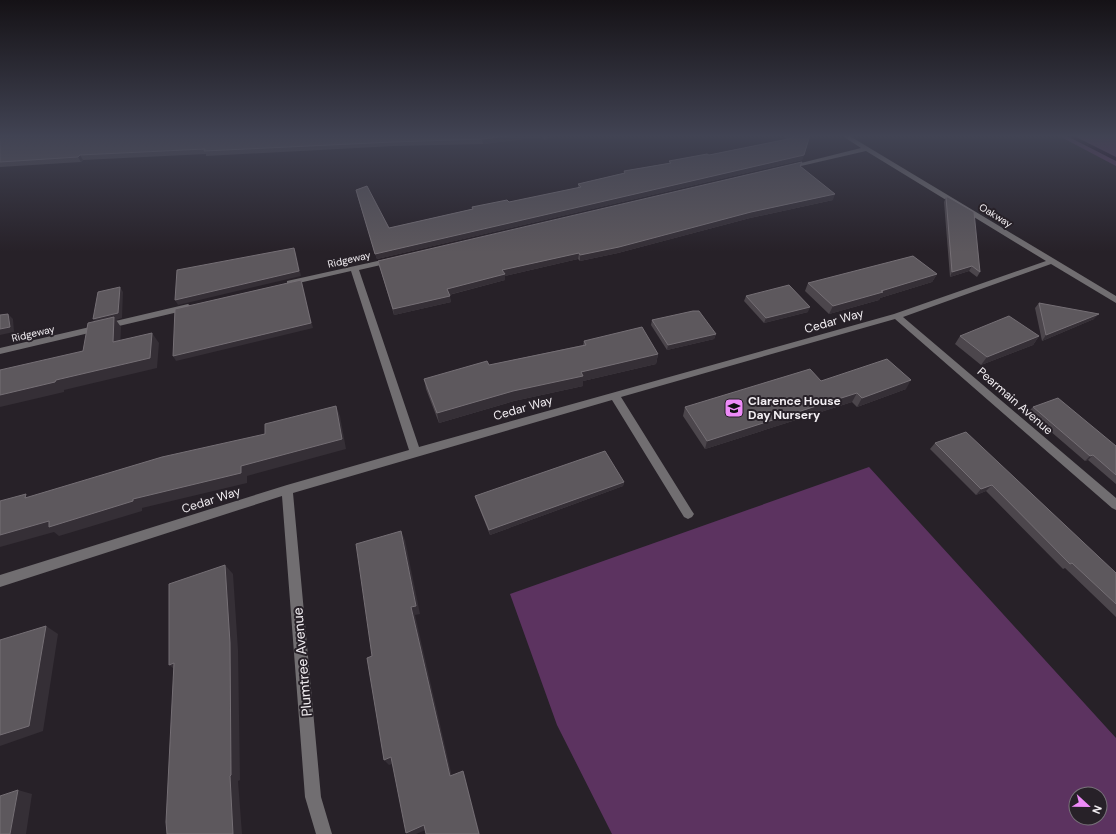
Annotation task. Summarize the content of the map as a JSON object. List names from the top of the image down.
{
  "streets": {
    "street": [
      "Oakway",
      "Ridgeway",
      "Cedar Way",
      "Pearmain Avenue",
      "Plumtree Avenue"
    ]
  },
  "crossings": [
    ["Oakway", "Cedar Way"],
    ["Cedar Way", "Pearmain Avenue"],
    ["Cedar Way", "Plumtree Avenue"]
  ],
  "places": {
    "school or university": ["Clarence House Day Nursery"]
  },
  "north": "right"
}
